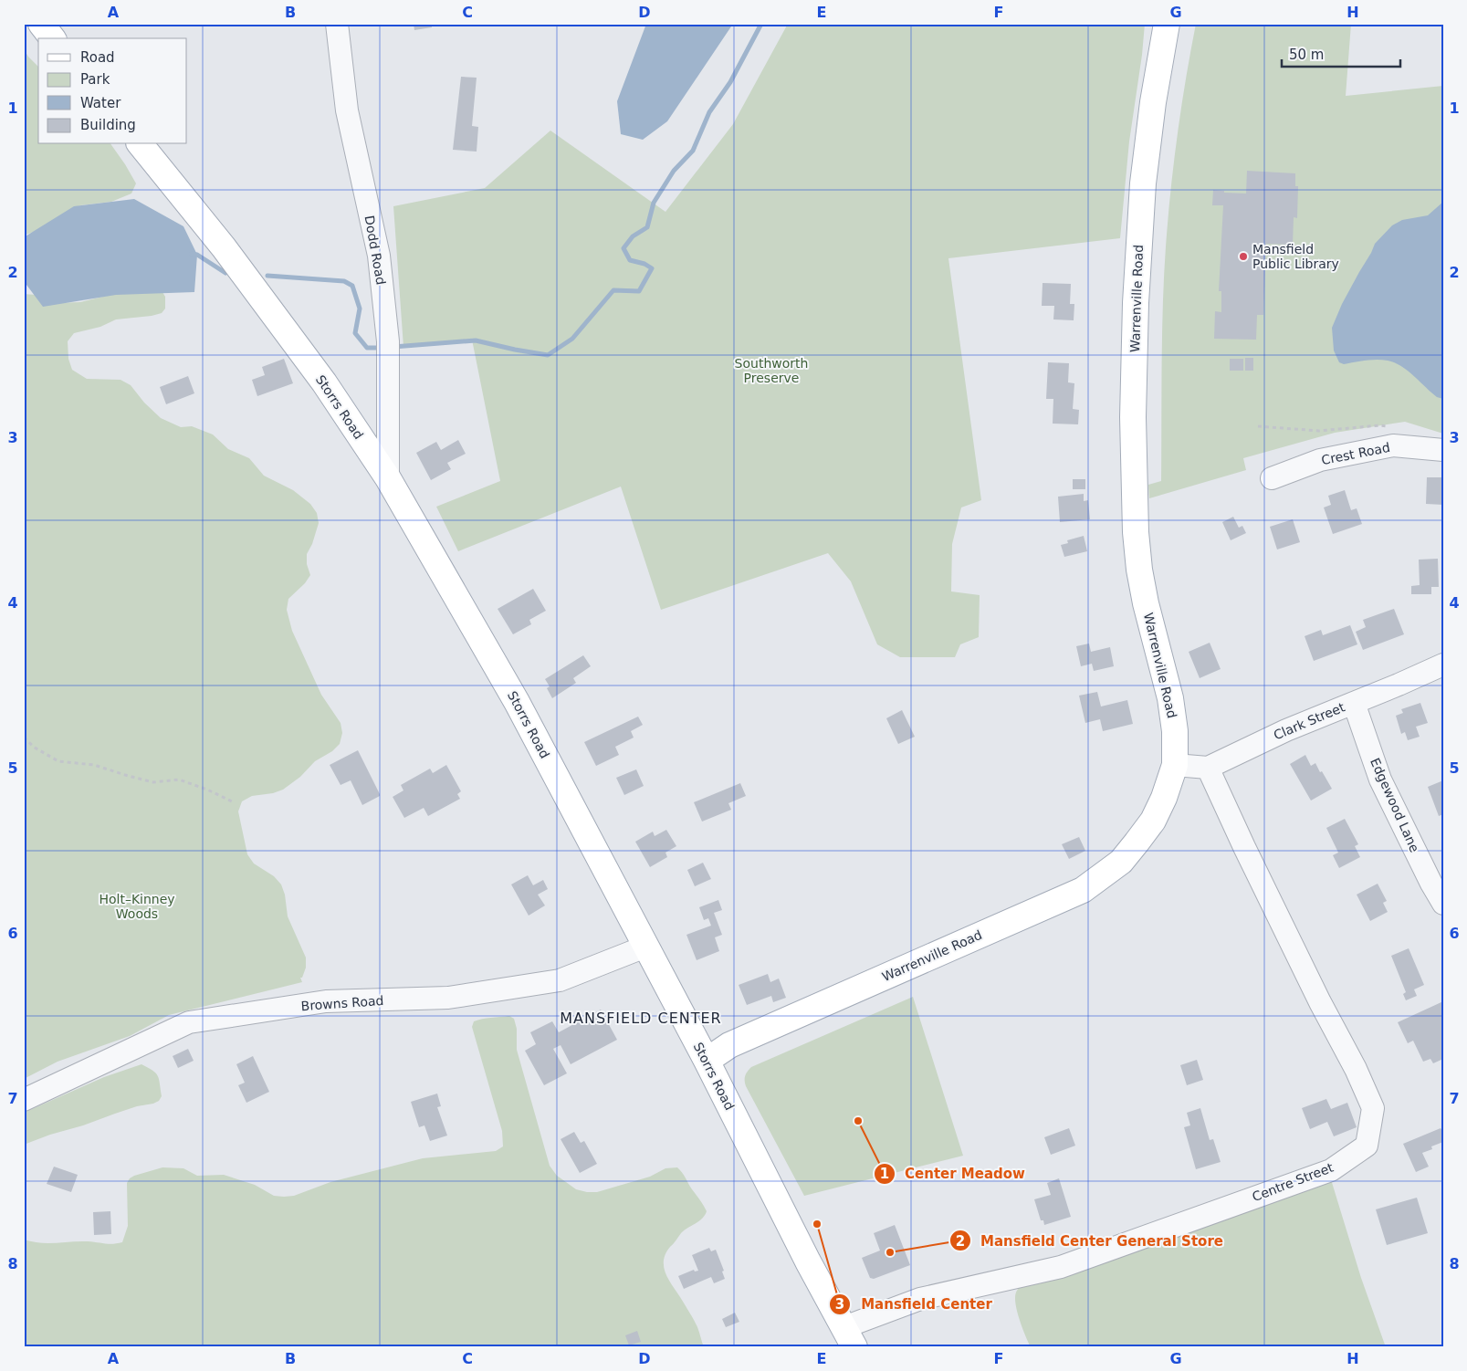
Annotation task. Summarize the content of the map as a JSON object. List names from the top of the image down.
{
  "streets": {
    "main road": ["Warrenville Road", "Storrs Road"],
    "street": [
      "Dodd Road",
      "Crest Road",
      "Clark Street",
      "Edgewood Lane",
      "Browns Road",
      "Centre Street"
    ]
  },
  "crossings": [
    ["Dodd Road", "Storrs Road"],
    ["Warrenville Road", "Storrs Road"],
    ["Warrenville Road", "Clark Street"],
    ["Storrs Road", "Browns Road"],
    ["Storrs Road", "Centre Street"],
    ["Clark Street", "Edgewood Lane"],
    ["Clark Street", "Centre Street"]
  ],
  "districts": ["MANSFIELD CENTER"],
  "parks": ["Southworth Preserve", "Holt–Kinney Woods"],
  "places": [
    "Mansfield Public Library",
    "Center Meadow",
    "Mansfield Center",
    "Mansfield Center General Store"
  ],
  "legend": [
    "Road",
    "Park",
    "Water",
    "Building"
  ],
  "scale_bar": "50 m",
  "grid": {
    "columns": [
      "A",
      "B",
      "C",
      "D",
      "E",
      "F",
      "G",
      "H"
    ],
    "rows": [
      "1",
      "2",
      "3",
      "4",
      "5",
      "6",
      "7",
      "8"
    ]
  }
}
